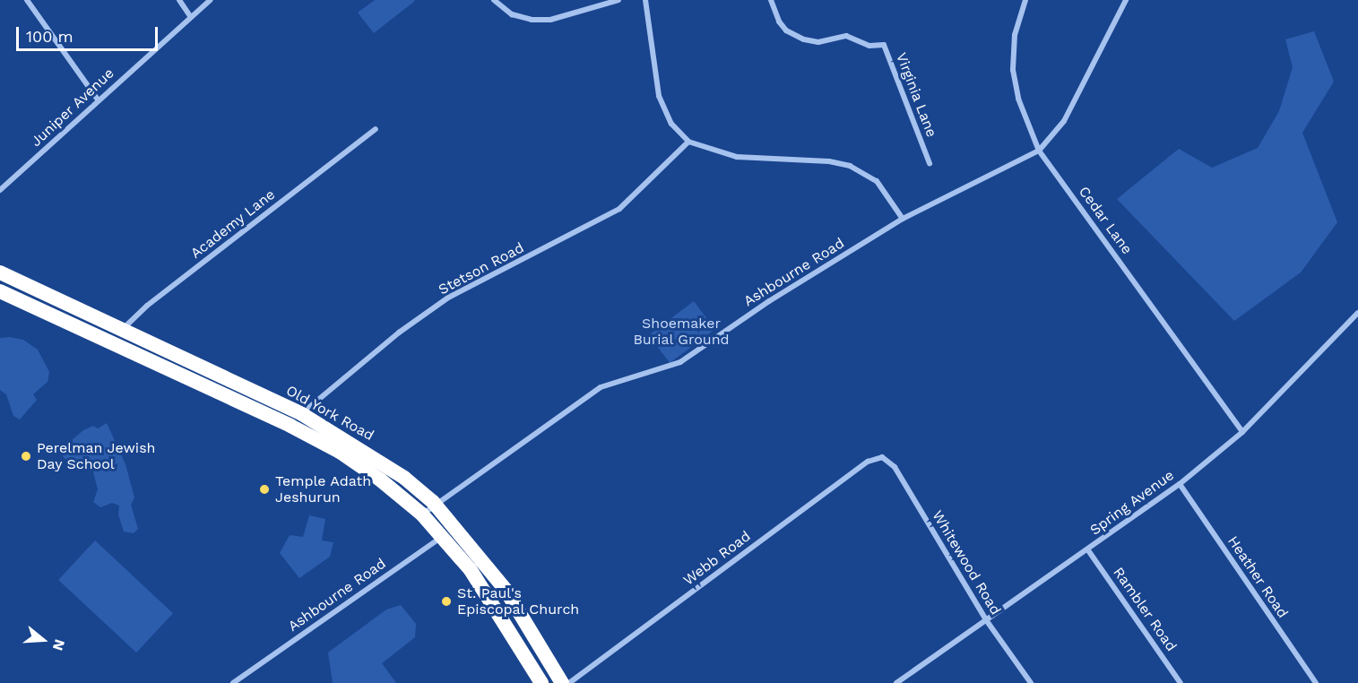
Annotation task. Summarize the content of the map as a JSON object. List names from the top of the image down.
{
  "streets": {
    "highway": ["Old York Road"],
    "street": [
      "Virginia Lane",
      "Juniper Avenue",
      "Cedar Lane",
      "Academy Lane",
      "Stetson Road",
      "Ashbourne Road",
      "Spring Avenue",
      "Webb Road",
      "Whitewood Road",
      "Heather Road",
      "Rambler Road"
    ]
  },
  "crossings": [
    ["Cedar Lane", "Ashbourne Road"],
    ["Cedar Lane", "Spring Avenue"],
    ["Academy Lane", "Old York Road"],
    ["Stetson Road", "Old York Road"],
    ["Ashbourne Road", "Old York Road"],
    ["Spring Avenue", "Whitewood Road"],
    ["Spring Avenue", "Heather Road"],
    ["Spring Avenue", "Rambler Road"],
    ["Webb Road", "Whitewood Road"]
  ],
  "parks": ["Shoemaker Burial Ground"],
  "places": ["Perelman Jewish Day School", "Temple Adath Jeshurun", "St. Paul's Episcopal Church"],
  "scale_bar": "100 m",
  "north": "right"
}
